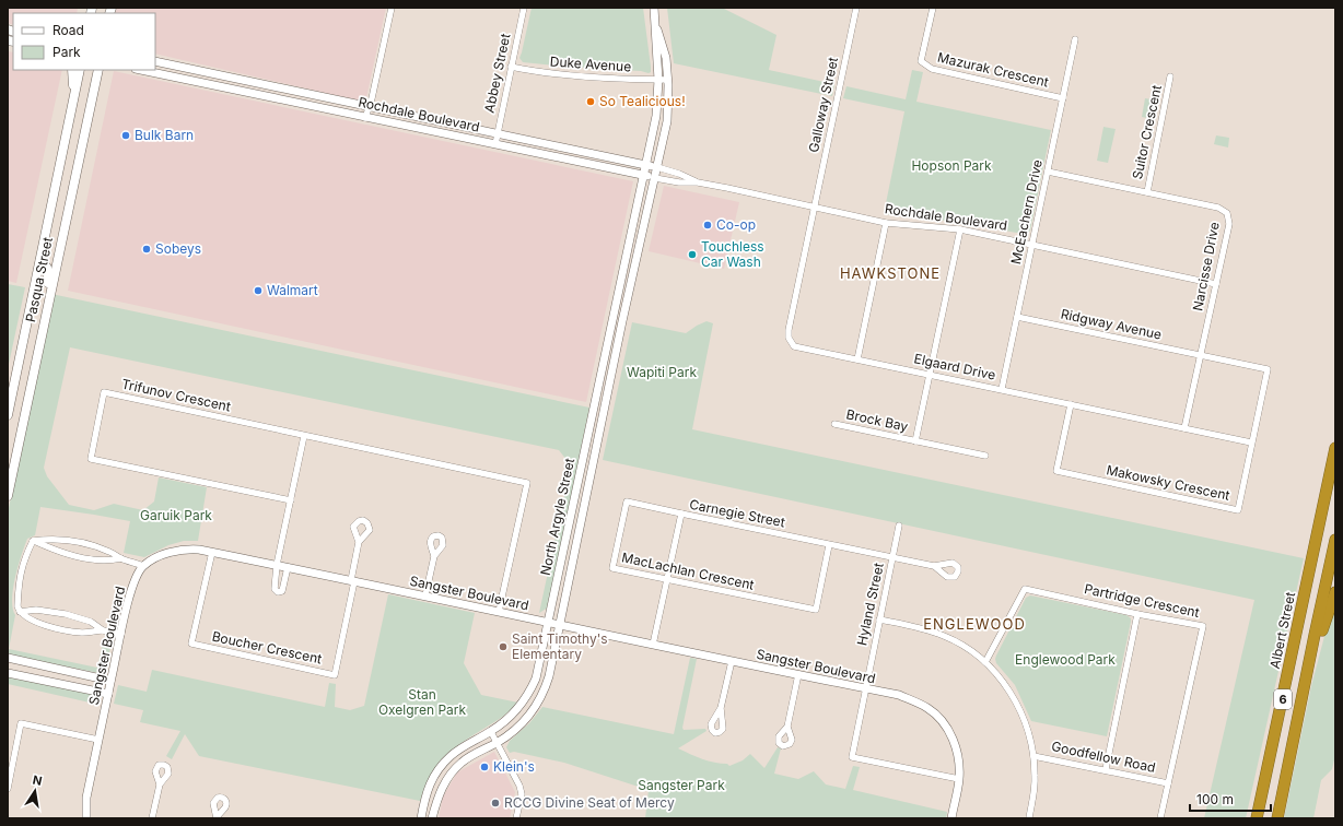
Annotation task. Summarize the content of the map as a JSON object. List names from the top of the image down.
{
  "streets": {
    "highway": ["Albert Street", "6"],
    "main road": ["Pasqua Street"],
    "street": [
      "Duke Avenue",
      "Mazurak Crescent",
      "Abbey Street",
      "Galloway Street",
      "Rochdale Boulevard",
      "Suitor Crescent",
      "McEachern Drive",
      "Narcisse Drive",
      "Ridgway Avenue",
      "Elgaard Drive",
      "Trifunov Crescent",
      "Brock Bay",
      "Makowsky Crescent",
      "Carnegie Street",
      "North Argyle Street",
      "MacLachlan Crescent",
      "Sangster Boulevard",
      "Partridge Crescent",
      "Hyland Street",
      "Boucher Crescent",
      "Goodfellow Road"
    ]
  },
  "crossings": [
    ["Duke Avenue", "Abbey Street"],
    ["Duke Avenue", "North Argyle Street"],
    ["Mazurak Crescent", "McEachern Drive"],
    ["Abbey Street", "Rochdale Boulevard"],
    ["Galloway Street", "Rochdale Boulevard"],
    ["Galloway Street", "Elgaard Drive"],
    ["Rochdale Boulevard", "McEachern Drive"],
    ["Rochdale Boulevard", "Narcisse Drive"],
    ["Rochdale Boulevard", "Elgaard Drive"],
    ["Rochdale Boulevard", "North Argyle Street"],
    ["Suitor Crescent", "Narcisse Drive"],
    ["McEachern Drive", "Narcisse Drive"],
    ["McEachern Drive", "Ridgway Avenue"],
    ["McEachern Drive", "Elgaard Drive"],
    ["Narcisse Drive", "Ridgway Avenue"],
    ["Narcisse Drive", "Elgaard Drive"],
    ["Narcisse Drive", "Makowsky Crescent"],
    ["Ridgway Avenue", "Makowsky Crescent"],
    ["Elgaard Drive", "Makowsky Crescent"],
    ["Trifunov Crescent", "Sangster Boulevard"],
    ["Carnegie Street", "MacLachlan Crescent"],
    ["Carnegie Street", "Sangster Boulevard"],
    ["Carnegie Street", "Hyland Street"],
    ["North Argyle Street", "Sangster Boulevard"],
    ["Sangster Boulevard", "Hyland Street"],
    ["Sangster Boulevard", "Boucher Crescent"],
    ["Partridge Crescent", "Goodfellow Road"]
  ],
  "districts": ["HAWKSTONE", "ENGLEWOOD"],
  "parks": [
    "Hopson Park",
    "Wapiti Park",
    "Garuik Park",
    "Englewood Park",
    "Stan Oxelgren Park",
    "Sangster Park"
  ],
  "places": [
    "So Tealicious!",
    "Bulk Barn",
    "Co-op",
    "Sobeys",
    "Touchless Car Wash",
    "Walmart",
    "Saint Timothy's Elementary",
    "Klein's",
    "RCCG Divine Seat of Mercy"
  ],
  "legend": ["Road", "Park"],
  "scale_bar": "100 m",
  "north": "top"
}
